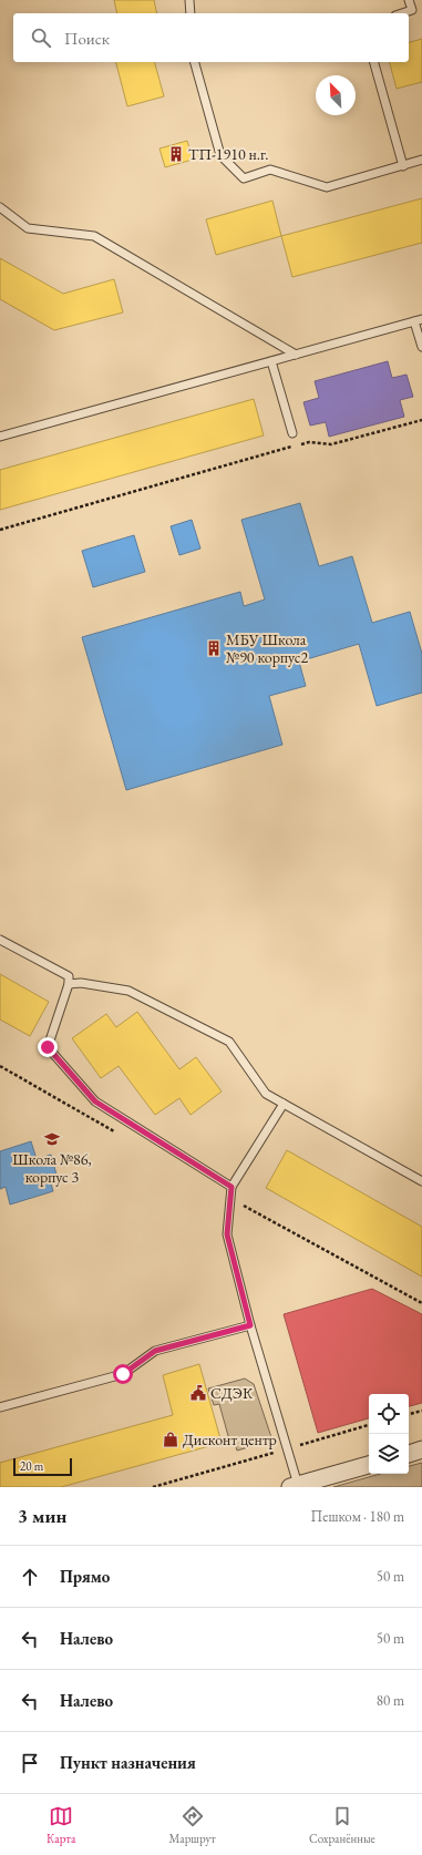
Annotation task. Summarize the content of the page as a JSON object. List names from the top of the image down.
{
  "places": {
    "building": ["ТП-1910 н.г.", "МБУ Школа №90 корпус2"],
    "school or university": ["Школа №86, корпус 3"],
    "public building": ["СДЭК"],
    "shop": ["Дисконт центр"]
  },
  "scale_bar": "20 m",
  "north": "top left",
  "page": {
    "search": "Поиск",
    "scale": "20 m",
    "heading": ["3 мин", "Пешком · 180 m"],
    "list": [
      ["Прямо", "50 m"],
      ["Налево", "50 m"],
      ["Налево", "80 m"],
      "Пункт назначения"
    ],
    "nav": ["Карта", "Маршрут", "Сохранённые"]
  }
}
